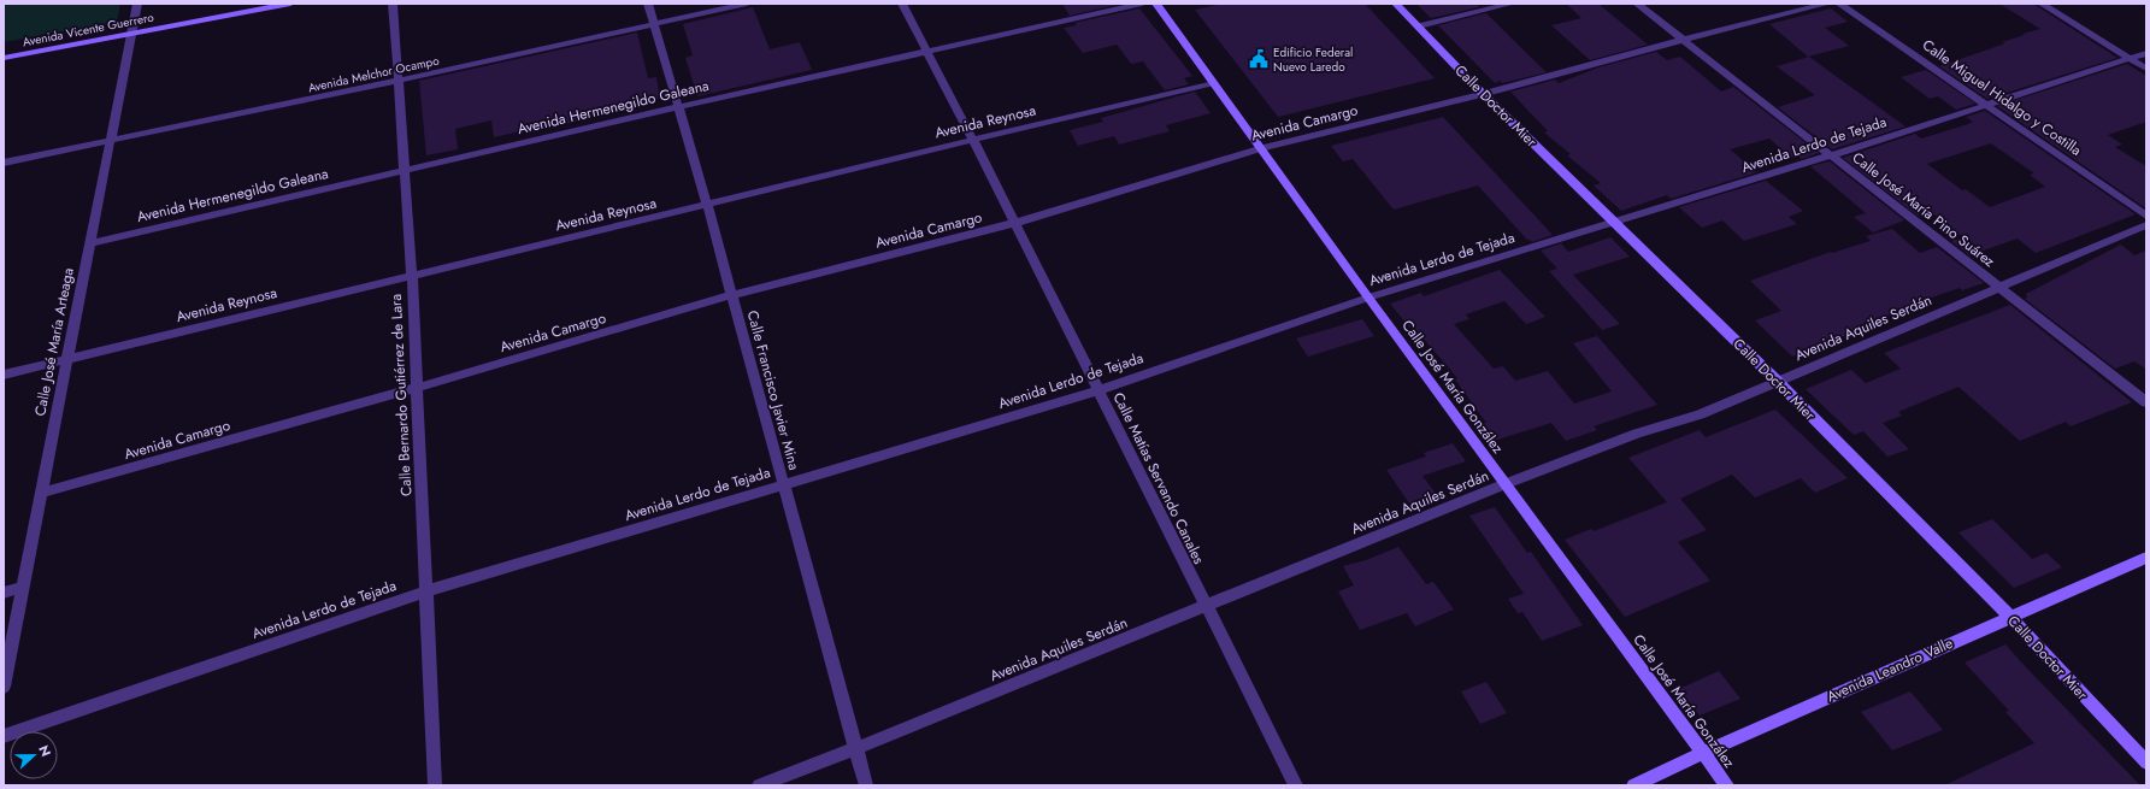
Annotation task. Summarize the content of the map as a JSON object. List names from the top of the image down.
{
  "streets": {
    "main road": [
      "Avenida Vicente Guerrero",
      "Calle Doctor Mier",
      "Calle José María González",
      "Avenida Leandro Valle"
    ],
    "street": [
      "Avenida Melchor Ocampo",
      "Calle Miguel Hidalgo y Costilla",
      "Avenida Hermenegildo Galeana",
      "Avenida Reynosa",
      "Avenida Camargo",
      "Avenida Lerdo de Tejada",
      "Calle José María Pino Suárez",
      "Avenida Aquiles Serdán",
      "Calle José María Arteaga",
      "Calle Francisco Javier Mina",
      "Calle Bernardo Gutiérrez de Lara",
      "Calle Matías Servando Canales"
    ]
  },
  "crossings": [
    ["Avenida Vicente Guerrero", "Calle José María Arteaga"],
    ["Avenida Melchor Ocampo", "Calle José María Arteaga"],
    ["Avenida Melchor Ocampo", "Calle Francisco Javier Mina"],
    ["Avenida Melchor Ocampo", "Calle Bernardo Gutiérrez de Lara"],
    ["Calle Miguel Hidalgo y Costilla", "Avenida Lerdo de Tejada"],
    ["Calle Doctor Mier", "Avenida Camargo"],
    ["Calle Doctor Mier", "Avenida Lerdo de Tejada"],
    ["Calle Doctor Mier", "Avenida Aquiles Serdán"],
    ["Calle Doctor Mier", "Avenida Leandro Valle"],
    ["Avenida Hermenegildo Galeana", "Calle José María Arteaga"],
    ["Avenida Hermenegildo Galeana", "Calle Francisco Javier Mina"],
    ["Avenida Hermenegildo Galeana", "Calle Bernardo Gutiérrez de Lara"],
    ["Avenida Hermenegildo Galeana", "Calle Matías Servando Canales"],
    ["Avenida Reynosa", "Calle José María Arteaga"],
    ["Avenida Reynosa", "Calle José María González"],
    ["Avenida Reynosa", "Calle Francisco Javier Mina"],
    ["Avenida Reynosa", "Calle Bernardo Gutiérrez de Lara"],
    ["Avenida Reynosa", "Calle Matías Servando Canales"],
    ["Avenida Camargo", "Calle José María Pino Suárez"],
    ["Avenida Camargo", "Calle José María Arteaga"],
    ["Avenida Camargo", "Calle José María González"],
    ["Avenida Camargo", "Calle Francisco Javier Mina"],
    ["Avenida Camargo", "Calle Bernardo Gutiérrez de Lara"],
    ["Avenida Camargo", "Calle Matías Servando Canales"],
    ["Avenida Lerdo de Tejada", "Calle José María Pino Suárez"],
    ["Avenida Lerdo de Tejada", "Calle José María González"],
    ["Avenida Lerdo de Tejada", "Calle Francisco Javier Mina"],
    ["Avenida Lerdo de Tejada", "Calle Bernardo Gutiérrez de Lara"],
    ["Avenida Lerdo de Tejada", "Calle Matías Servando Canales"],
    ["Calle José María Pino Suárez", "Avenida Aquiles Serdán"],
    ["Avenida Aquiles Serdán", "Calle José María González"],
    ["Avenida Aquiles Serdán", "Calle Francisco Javier Mina"],
    ["Avenida Aquiles Serdán", "Calle Matías Servando Canales"],
    ["Calle José María González", "Avenida Leandro Valle"]
  ],
  "places": {
    "public building": ["Edificio Federal Nuevo Laredo"]
  },
  "north": "right"
}
